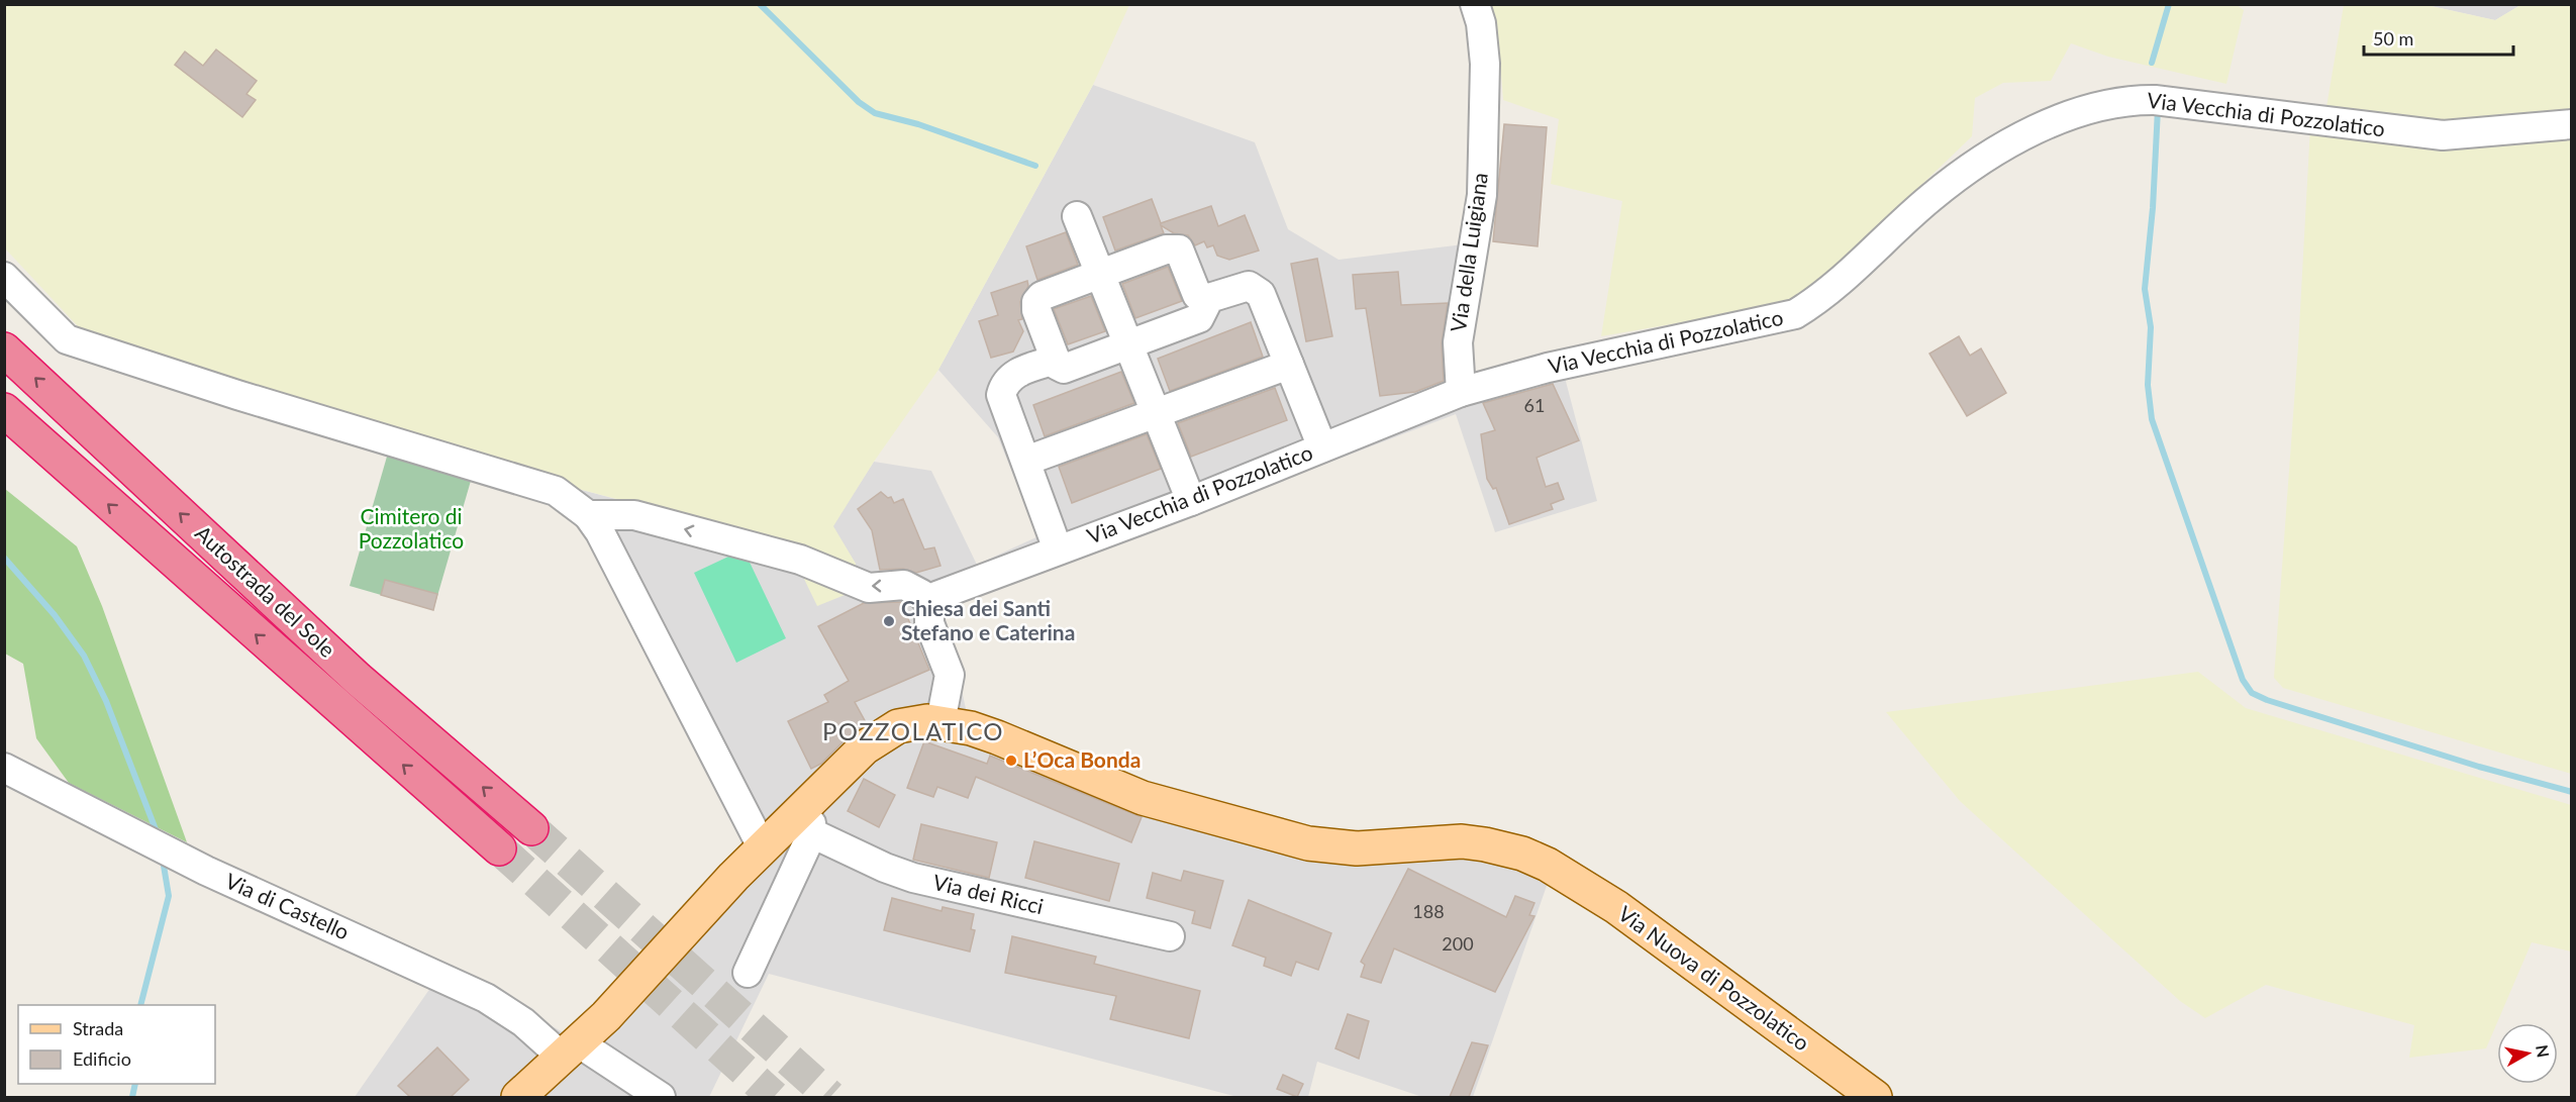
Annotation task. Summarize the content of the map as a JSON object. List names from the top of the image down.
{
  "streets": {
    "highway": ["Autostrada del Sole"],
    "main road": ["Via Nuova di Pozzolatico"],
    "street": [
      "Via Vecchia di Pozzolatico",
      "Via della Luigiana",
      "Via dei Ricci",
      "Via di Castello"
    ]
  },
  "crossings": [
    ["Via Vecchia di Pozzolatico", "Via della Luigiana"],
    ["Via dei Ricci", "Via Nuova di Pozzolatico"],
    ["Via di Castello", "Via Nuova di Pozzolatico"]
  ],
  "one_way": ["Autostrada del Sole"],
  "districts": ["POZZOLATICO"],
  "parks": ["Cimitero di Pozzolatico"],
  "places": ["Chiesa dei Santi Stefano e Caterina", "L’Oca Bonda"],
  "house_numbers": ["61", "188", "200"],
  "legend": ["Strada", "Edificio"],
  "scale_bar": "50 m",
  "north": "right"
}
